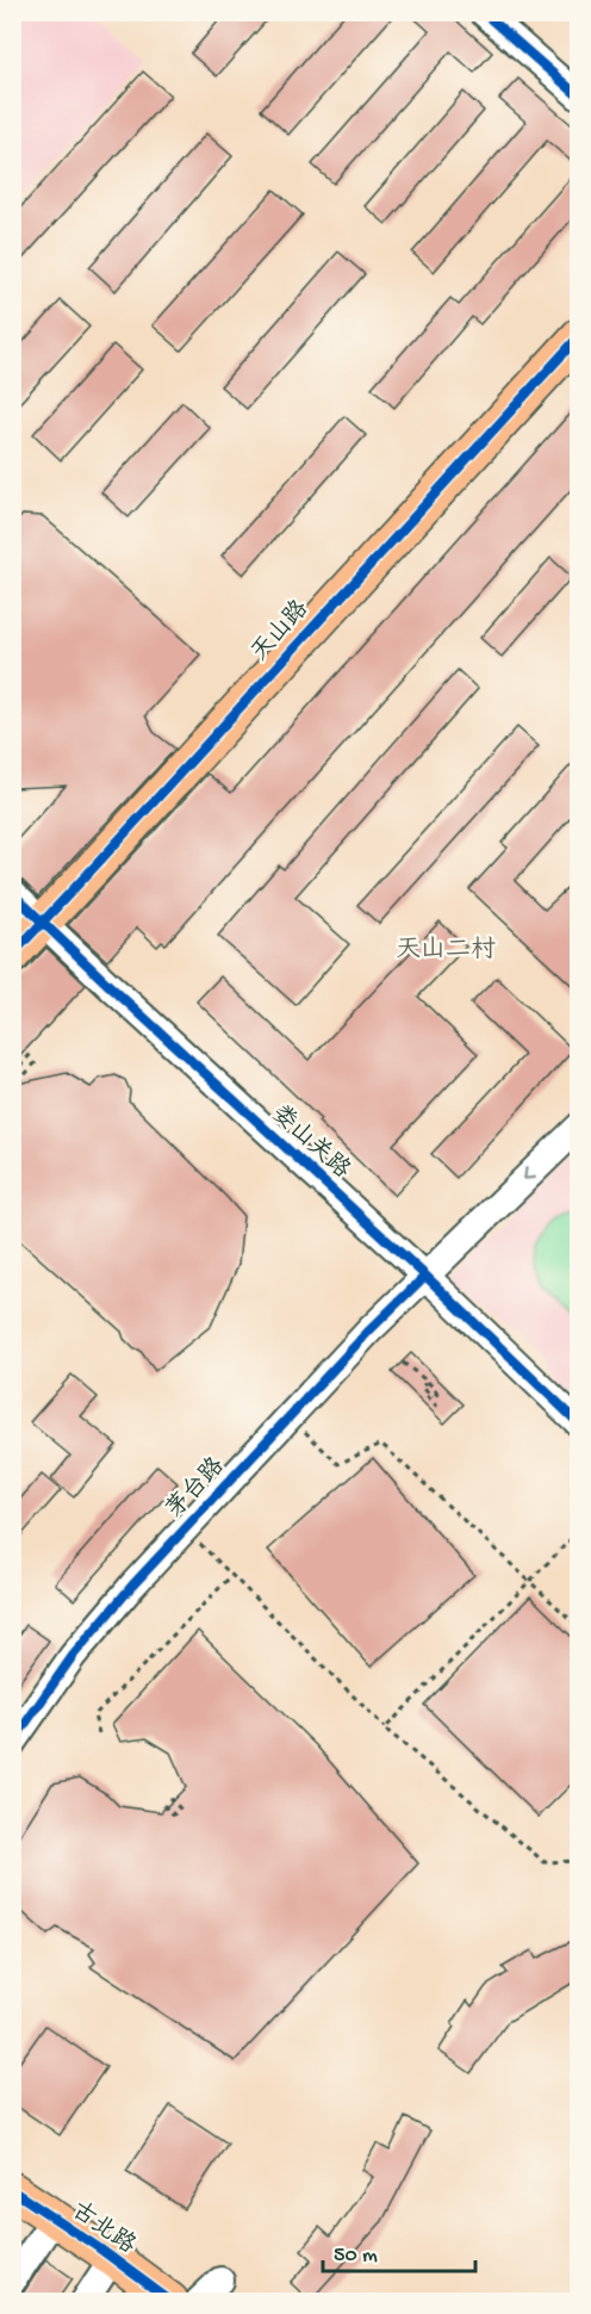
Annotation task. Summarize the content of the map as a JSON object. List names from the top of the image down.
{
  "streets": {
    "main road": ["天山路", "古北路"],
    "street": ["娄山关路", "茅台路"]
  },
  "crossings": [
    ["天山路", "娄山关路"],
    ["娄山关路", "茅台路"]
  ],
  "districts": ["天山二村"],
  "scale_bar": "50 m"
}
